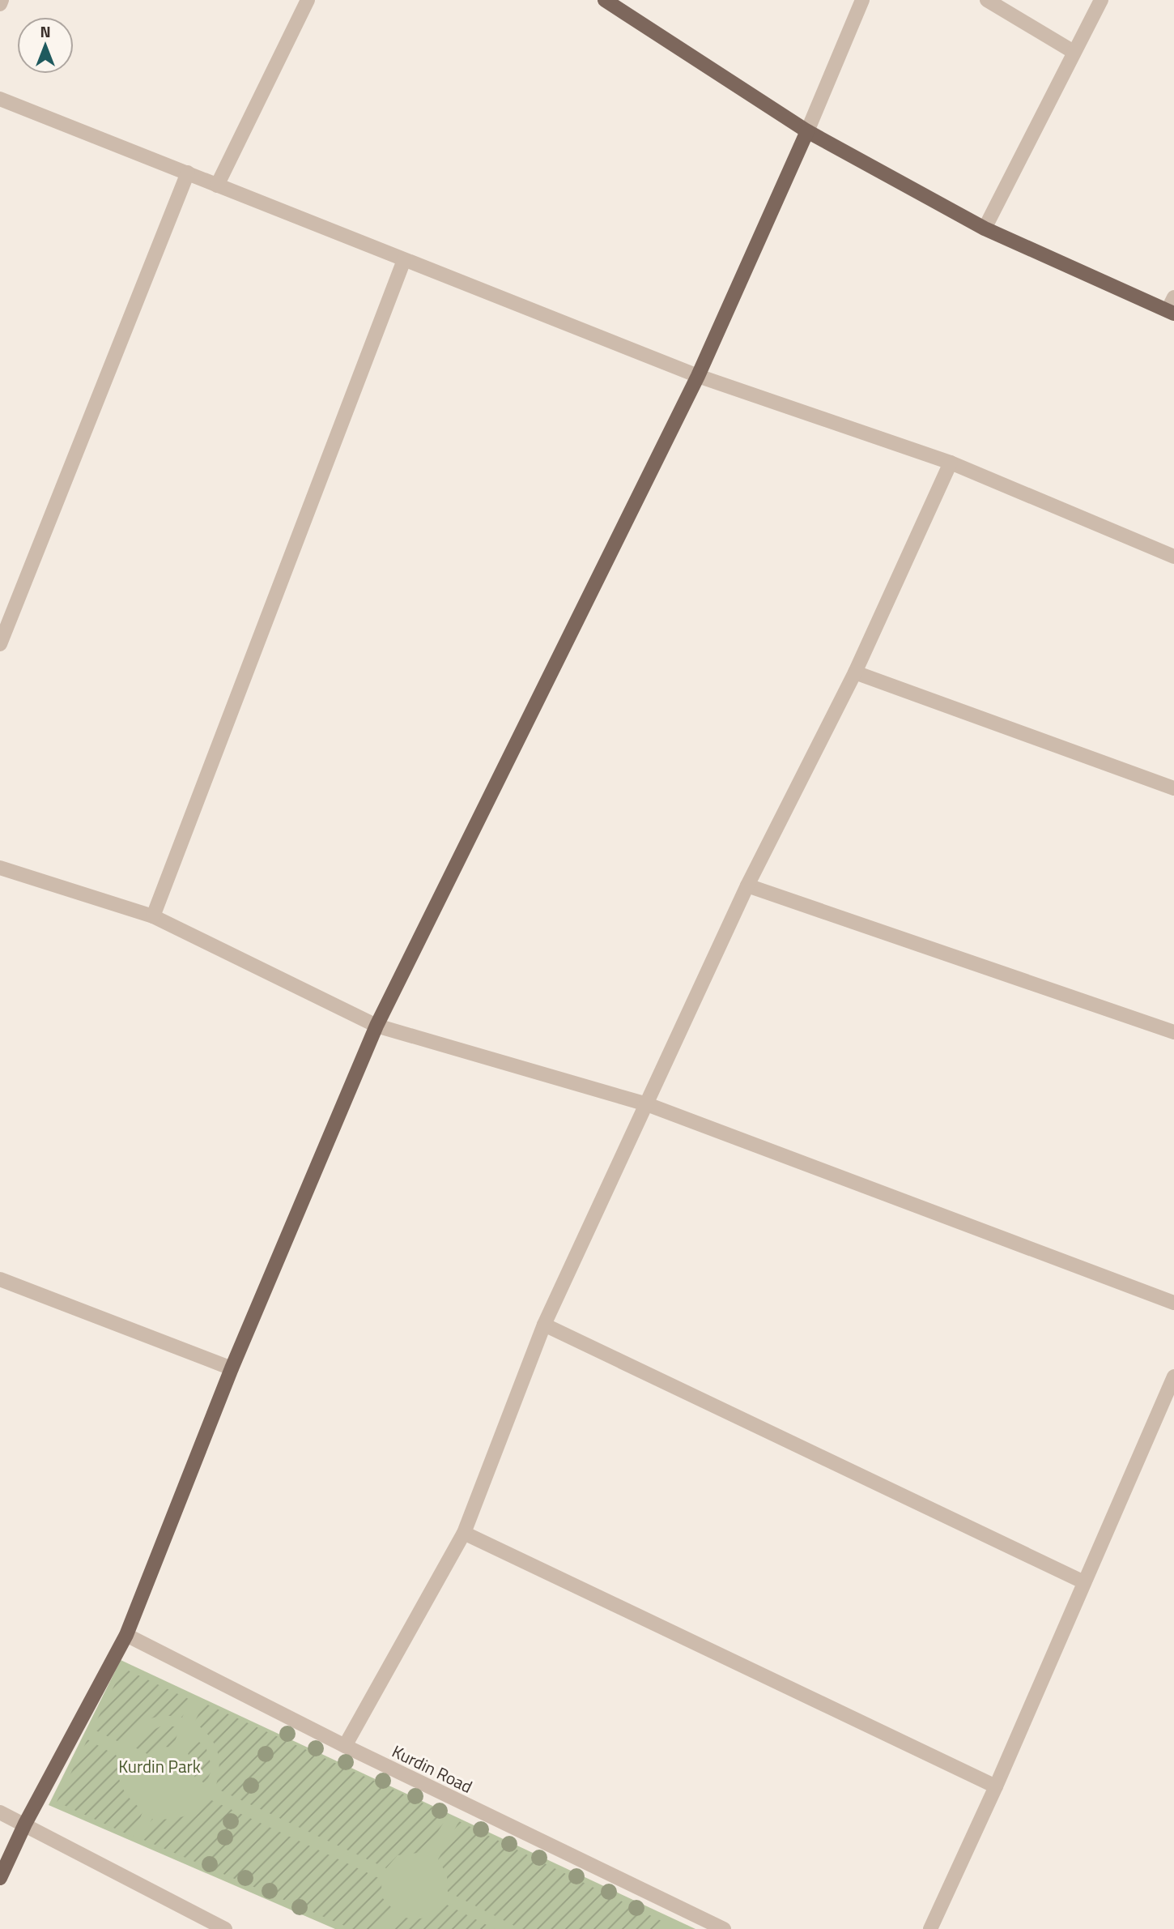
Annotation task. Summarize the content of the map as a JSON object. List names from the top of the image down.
{
  "streets": {
    "street": ["Kurdin Road"]
  },
  "parks": ["Kurdin Park"],
  "north": "top"
}
